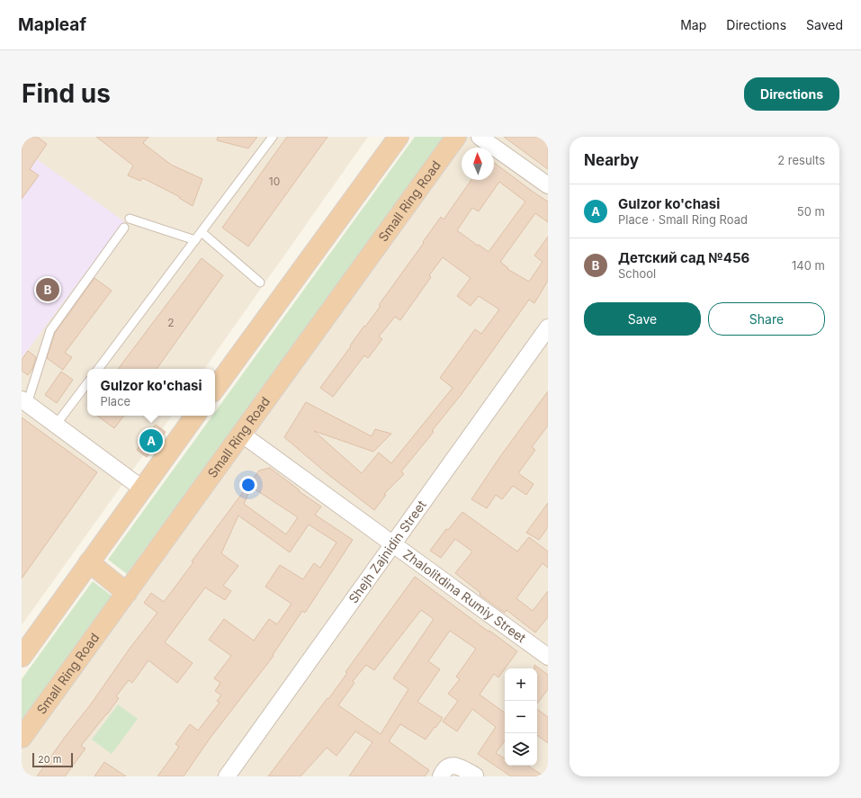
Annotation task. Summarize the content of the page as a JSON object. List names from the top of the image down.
{
  "streets": {
    "highway": ["Small Ring Road"],
    "street": ["Shejh Zajnidin Street", "Zhalolitdina Rumiy Street"]
  },
  "crossings": [
    ["Small Ring Road", "Zhalolitdina Rumiy Street"],
    ["Shejh Zajnidin Street", "Zhalolitdina Rumiy Street"]
  ],
  "house_numbers": ["10", "2"],
  "scale_bar": "20 m",
  "north": "top",
  "page": {
    "header": "Mapleaf",
    "nav": ["Map", "Directions", "Saved"],
    "buttons": [
      "Directions",
      ["Save", "Share"]
    ],
    "title": "Find us",
    "heading": ["Nearby", "2 results"],
    "list": [
      {
        "mark": "A",
        "name": "Gulzor ko'chasi",
        "note": "Place · Small Ring Road",
        "value": "50 m"
      },
      {
        "mark": "B",
        "name": "Детский сад №456",
        "note": "School",
        "value": "140 m"
      }
    ],
    "pins": ["B", "A"],
    "popup": ["Gulzor ko'chasi", "Place"],
    "map_buttons": ["+", "−"],
    "scale": "20 m"
  }
}
